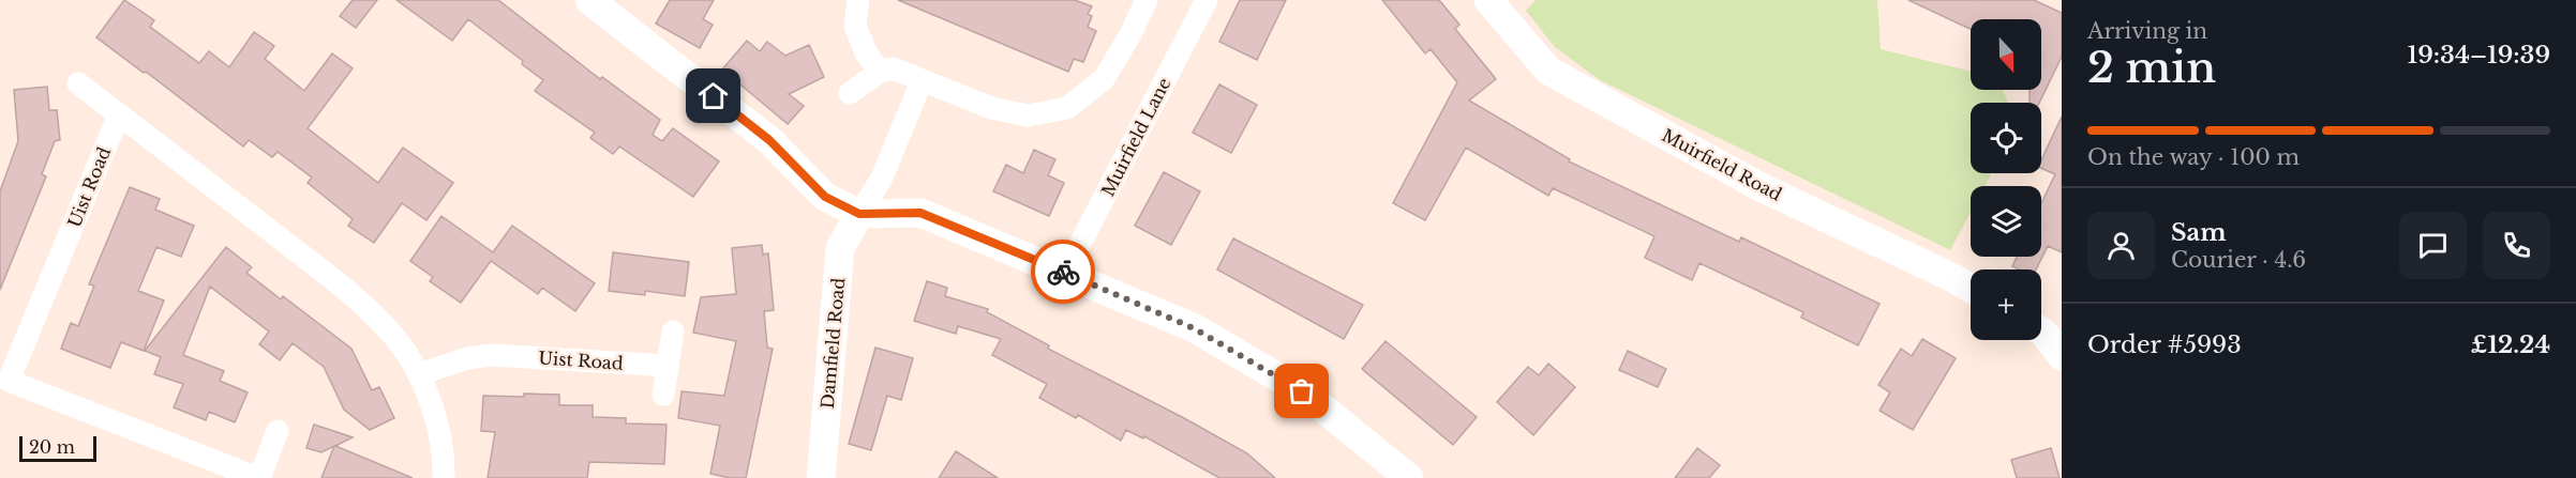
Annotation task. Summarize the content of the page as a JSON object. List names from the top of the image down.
{
  "streets": {
    "street": [
      "Muirfield Lane",
      "Muirfield Road",
      "Uist Road",
      "Damfield Road"
    ]
  },
  "scale_bar": "20 m",
  "north": "bottom",
  "page": {
    "heading": ["2 min", "Arriving in", "19:34–19:39"],
    "panel": [
      "Sam",
      "Courier · 4.6",
      "Order #5993",
      "£12.24"
    ],
    "map_buttons": "+",
    "bar": "On the way · 100 m",
    "scale": "20 m"
  }
}
